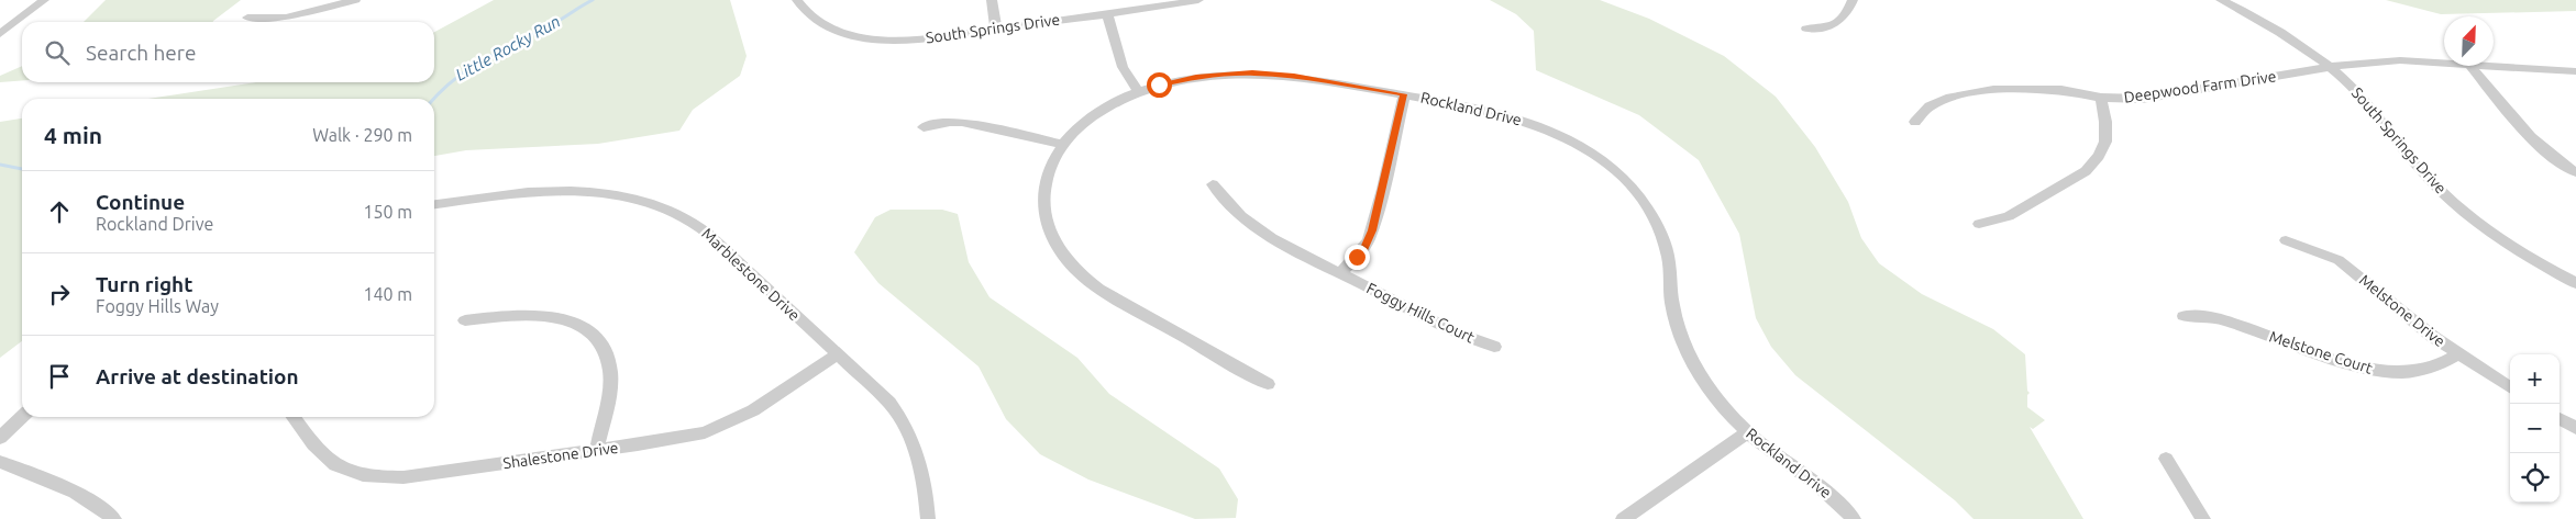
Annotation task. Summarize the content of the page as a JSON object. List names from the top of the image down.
{
  "streets": {
    "street": [
      "South Springs Drive",
      "Deepwood Farm Drive",
      "Rockland Drive",
      "Marblestone Drive",
      "Melstone Drive",
      "Foggy Hills Court",
      "Melstone Court",
      "Shalestone Drive"
    ]
  },
  "crossings": [
    ["South Springs Drive", "Deepwood Farm Drive"],
    ["Marblestone Drive", "Shalestone Drive"],
    ["Melstone Drive", "Melstone Court"]
  ],
  "water": ["Little Rocky Run"],
  "north": "top right",
  "page": {
    "search": "Search here",
    "heading": ["4 min", "Walk · 290 m"],
    "list": [
      ["Continue", "Rockland Drive", "150 m"],
      ["Turn right", "Foggy Hills Way", "140 m"],
      "Arrive at destination"
    ],
    "map_buttons": ["+", "−"]
  }
}
